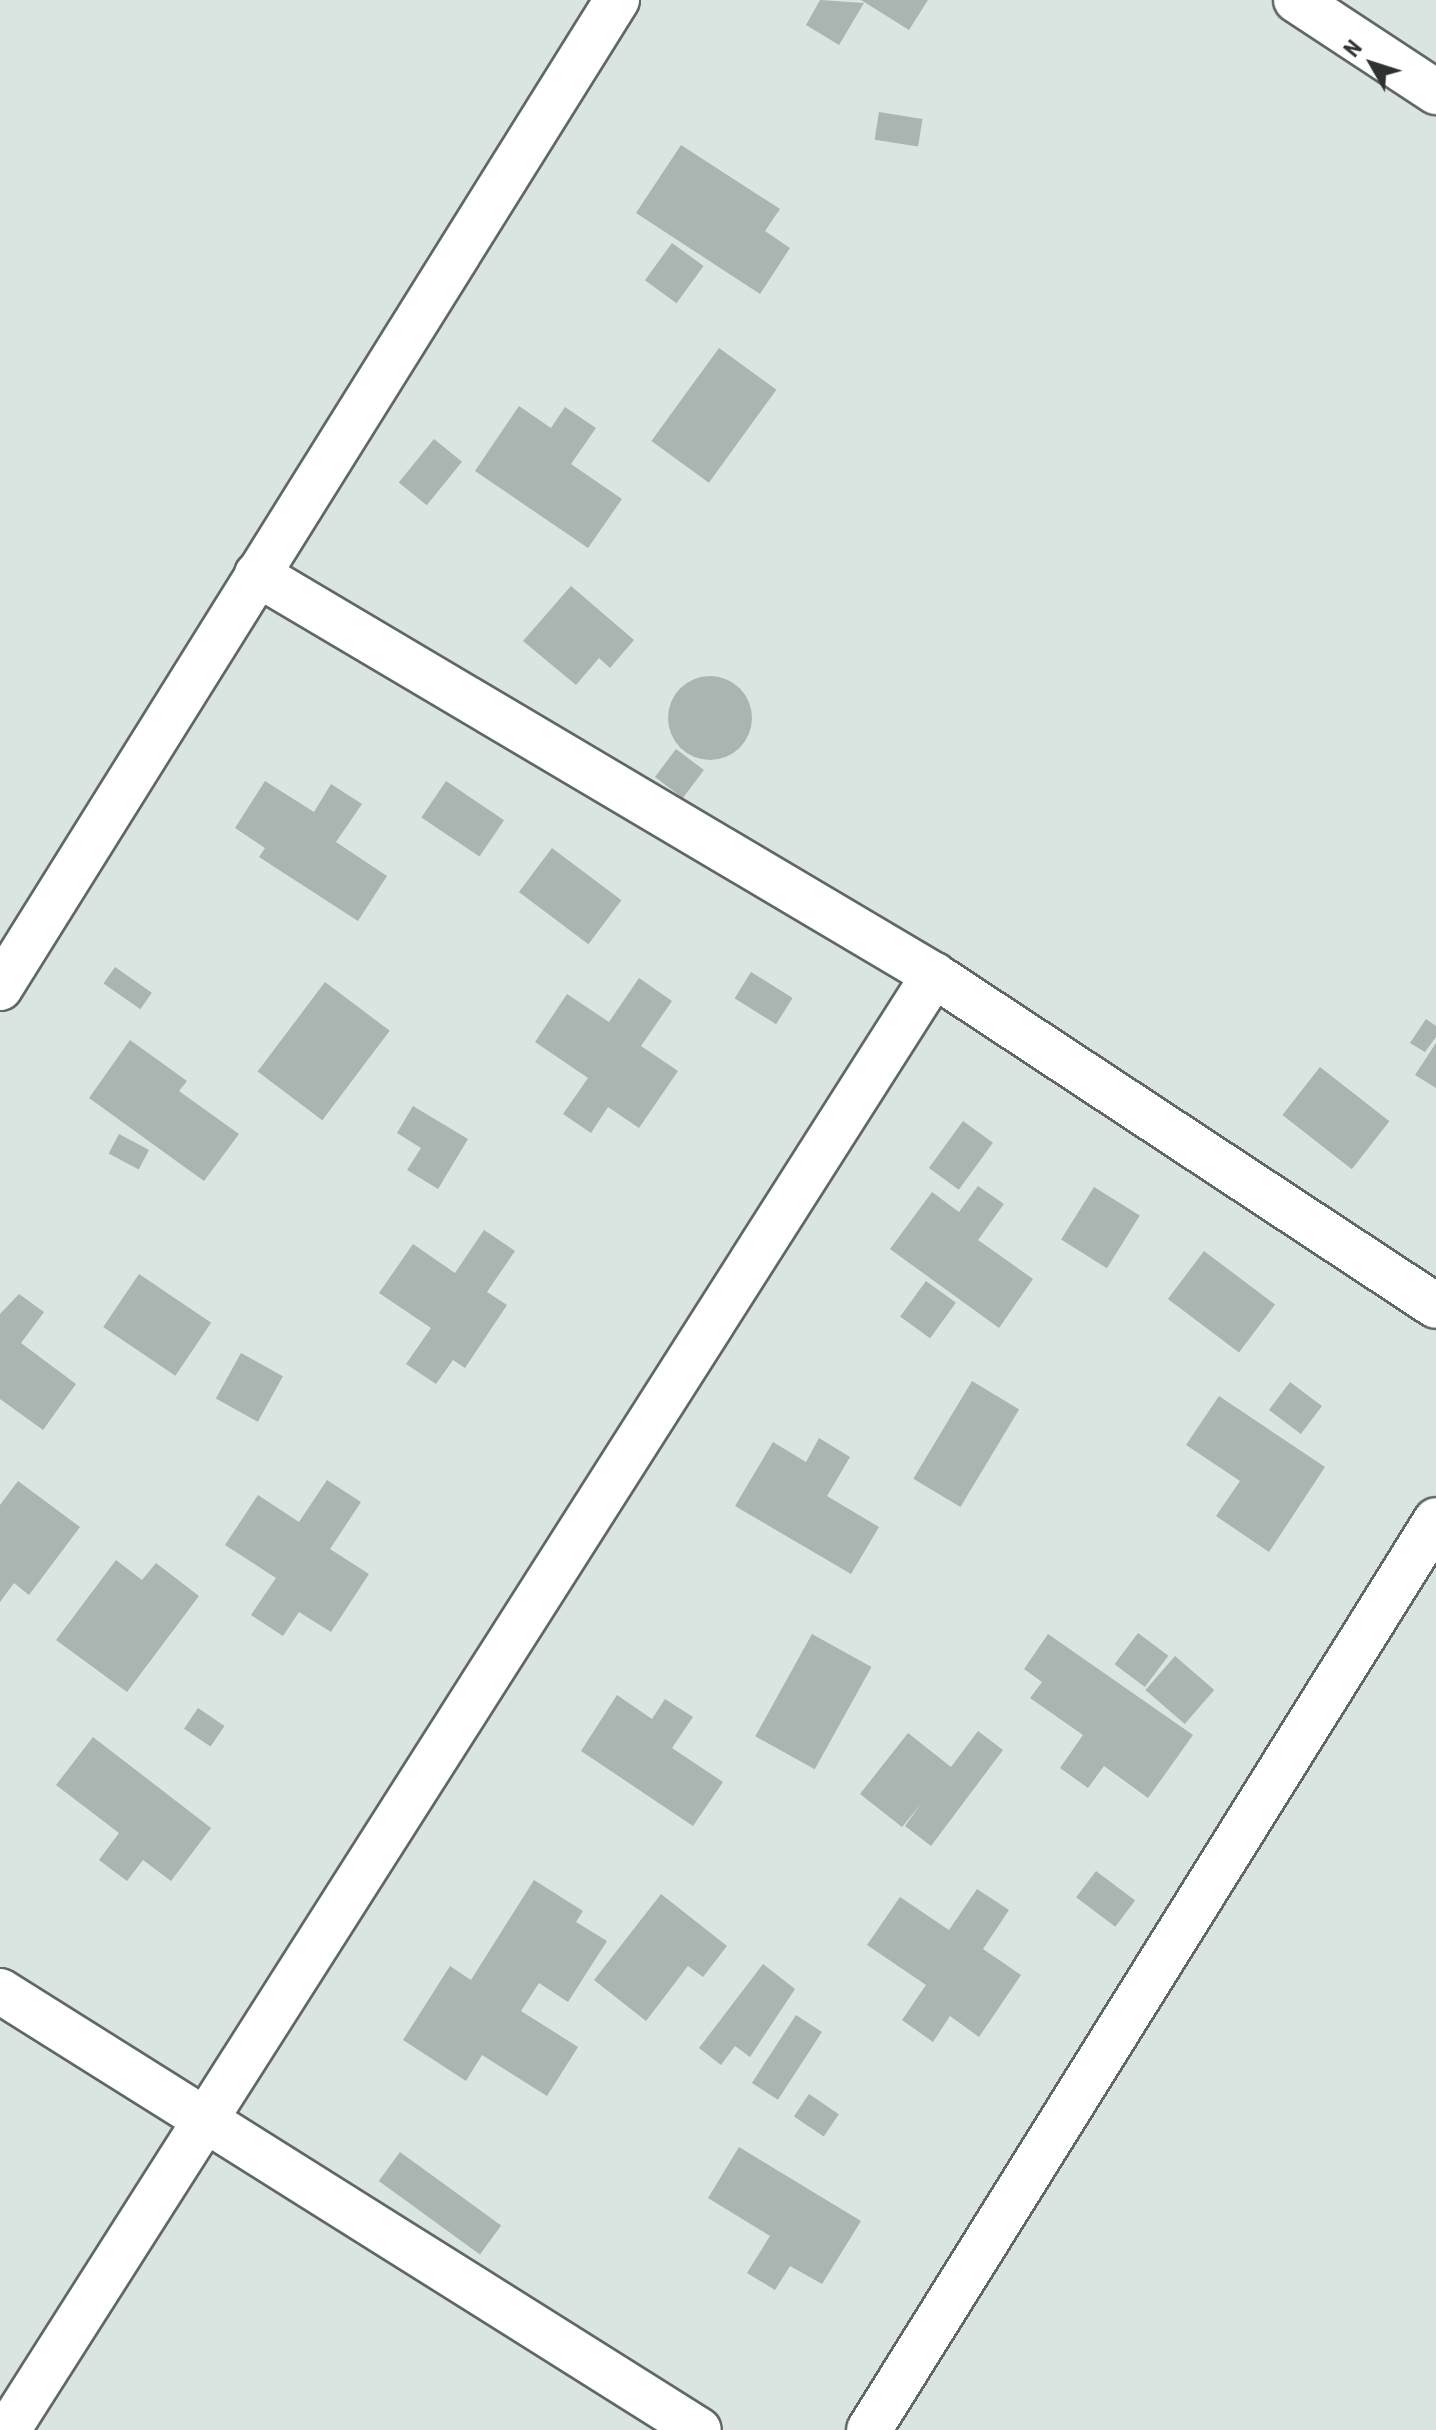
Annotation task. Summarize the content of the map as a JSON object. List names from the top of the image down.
{
  "north": "top left"
}
